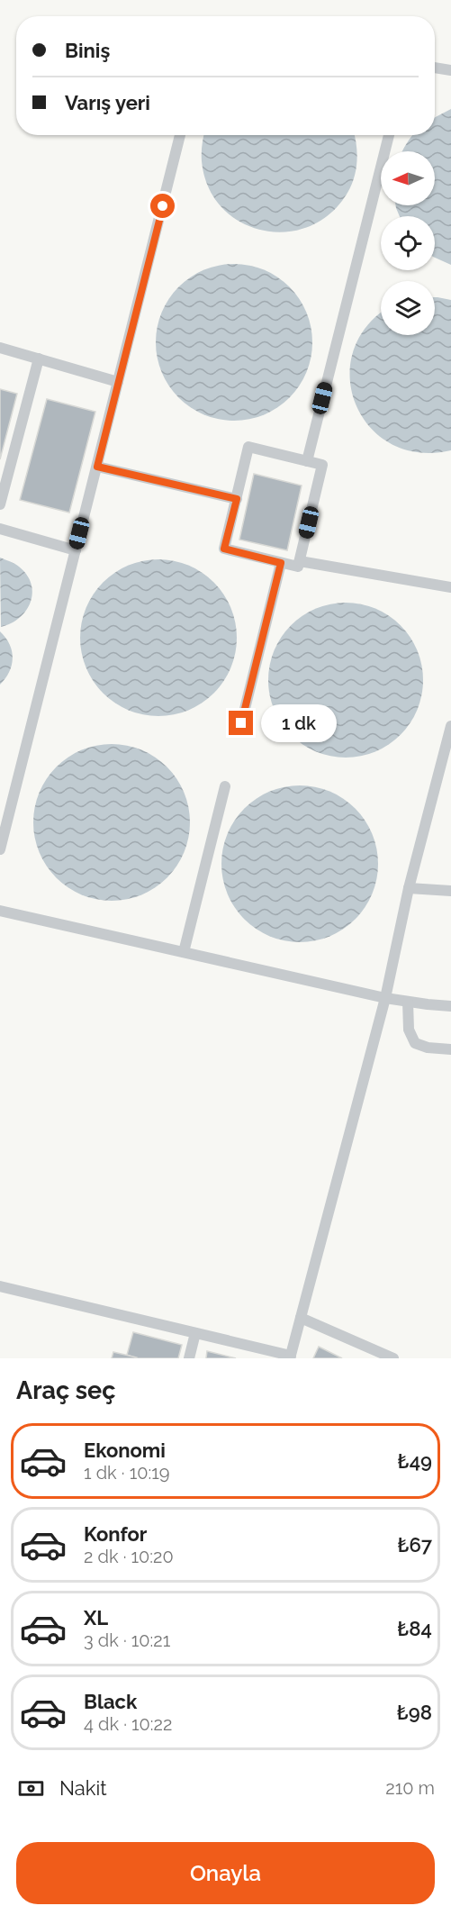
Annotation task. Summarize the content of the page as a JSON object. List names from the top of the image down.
{
  "north": "left",
  "page": {
    "banner": ["Biniş", "Varış yeri"],
    "bubble": "1 dk",
    "heading": "Araç seç",
    "list": [
      {
        "name": "Ekonomi",
        "note": "1 dk · 10:19",
        "value": "₺49"
      },
      {
        "name": "Konfor",
        "note": "2 dk · 10:20",
        "value": "₺67"
      },
      {
        "name": "XL",
        "note": "3 dk · 10:21",
        "value": "₺84"
      },
      {
        "name": "Black",
        "note": "4 dk · 10:22",
        "value": "₺98"
      }
    ],
    "pay": ["Nakit", "210 m"],
    "buttons": "Onayla"
  }
}
